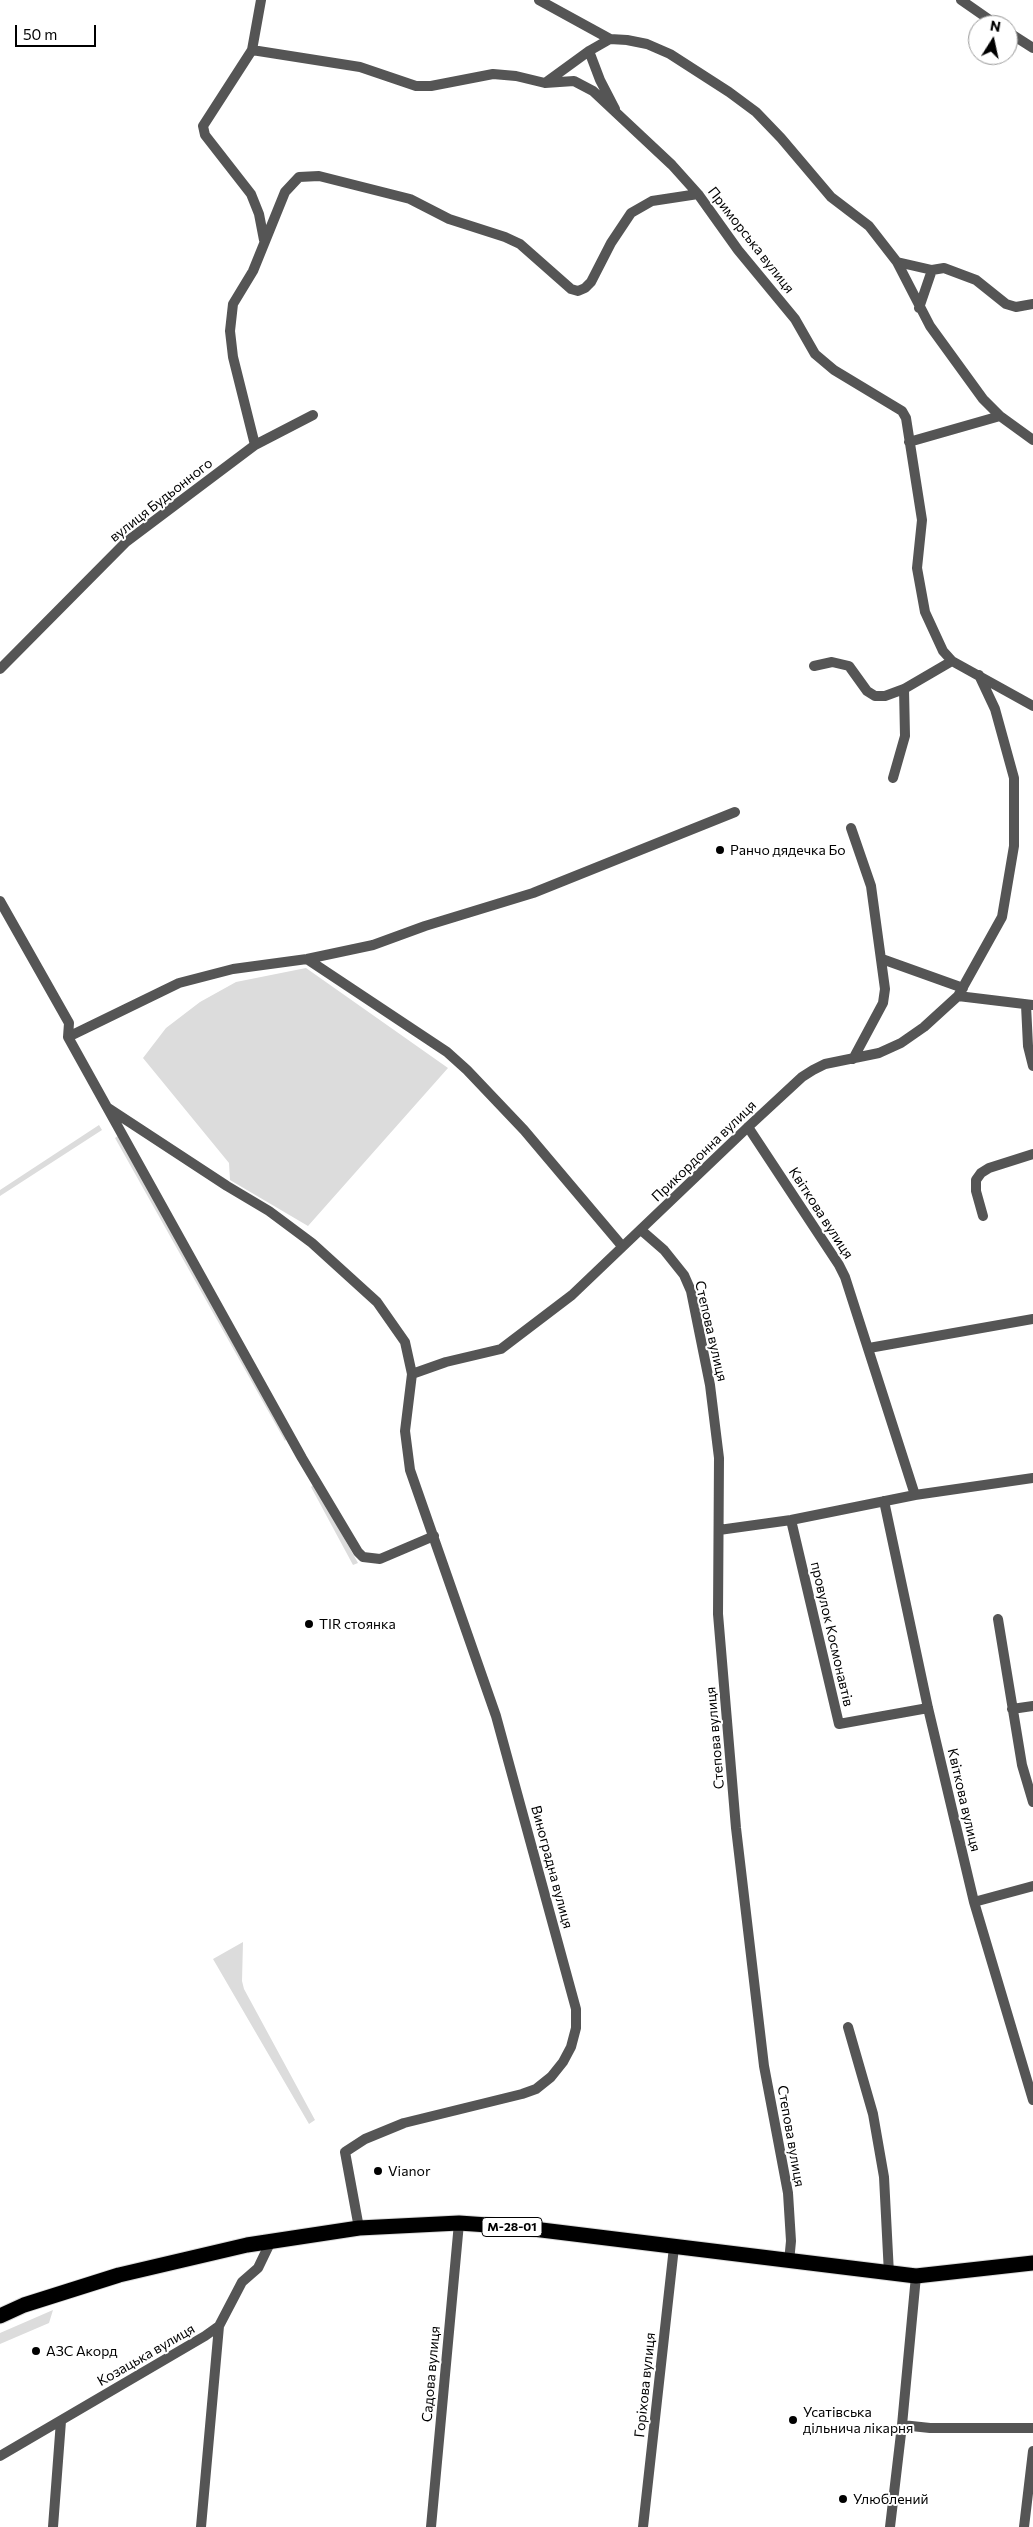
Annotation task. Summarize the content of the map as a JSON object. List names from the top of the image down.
{
  "streets": {
    "highway": ["М-28-01"],
    "street": [
      "Приморська вулиця",
      "вулиця Будьонного",
      "Прикордонна вулиця",
      "Квіткова вулиця",
      "Степова вулиця",
      "провулок Космонавтів",
      "Виноградна вулиця",
      "Козацька вулиця",
      "Садова вулиця",
      "Горіхова вулиця"
    ]
  },
  "crossings": [
    ["Прикордонна вулиця", "Квіткова вулиця"],
    ["Прикордонна вулиця", "Степова вулиця"],
    ["Прикордонна вулиця", "Виноградна вулиця"],
    ["Квіткова вулиця", "провулок Космонавтів"],
    ["Степова вулиця", "М-28-01"],
    ["Виноградна вулиця", "М-28-01"],
    ["М-28-01", "Козацька вулиця"],
    ["М-28-01", "Садова вулиця"],
    ["М-28-01", "Горіхова вулиця"]
  ],
  "places": [
    "Ранчо дядечка Бо",
    "TIR стоянка",
    "Vianor",
    "АЗС Акорд",
    "Усатівська дільнича лікарня",
    "Улюблений"
  ],
  "scale_bar": "50 m",
  "north": "top"
}
